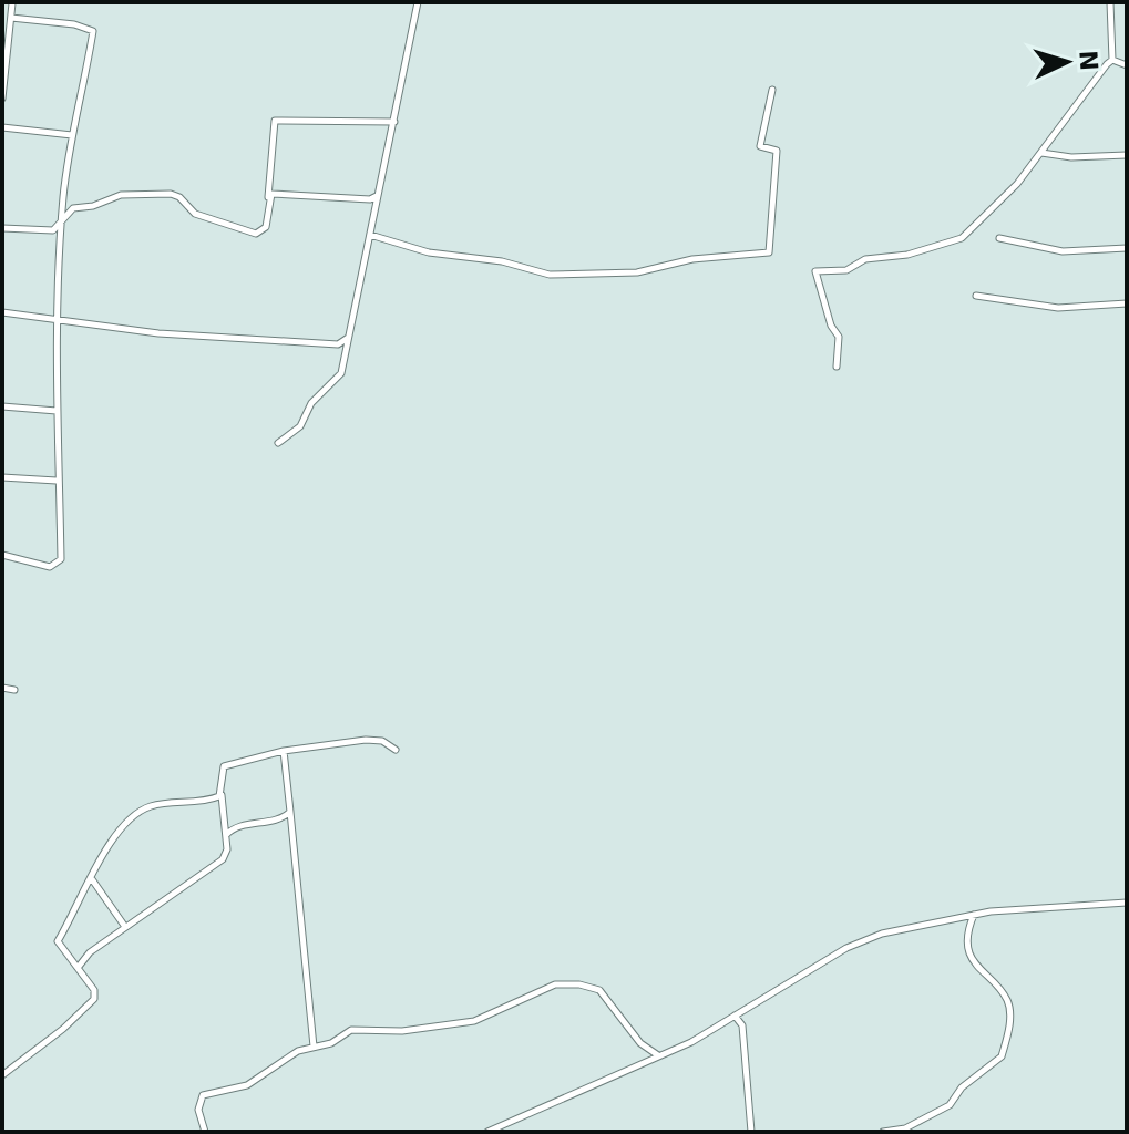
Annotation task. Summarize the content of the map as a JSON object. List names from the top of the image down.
{
  "north": "right"
}
